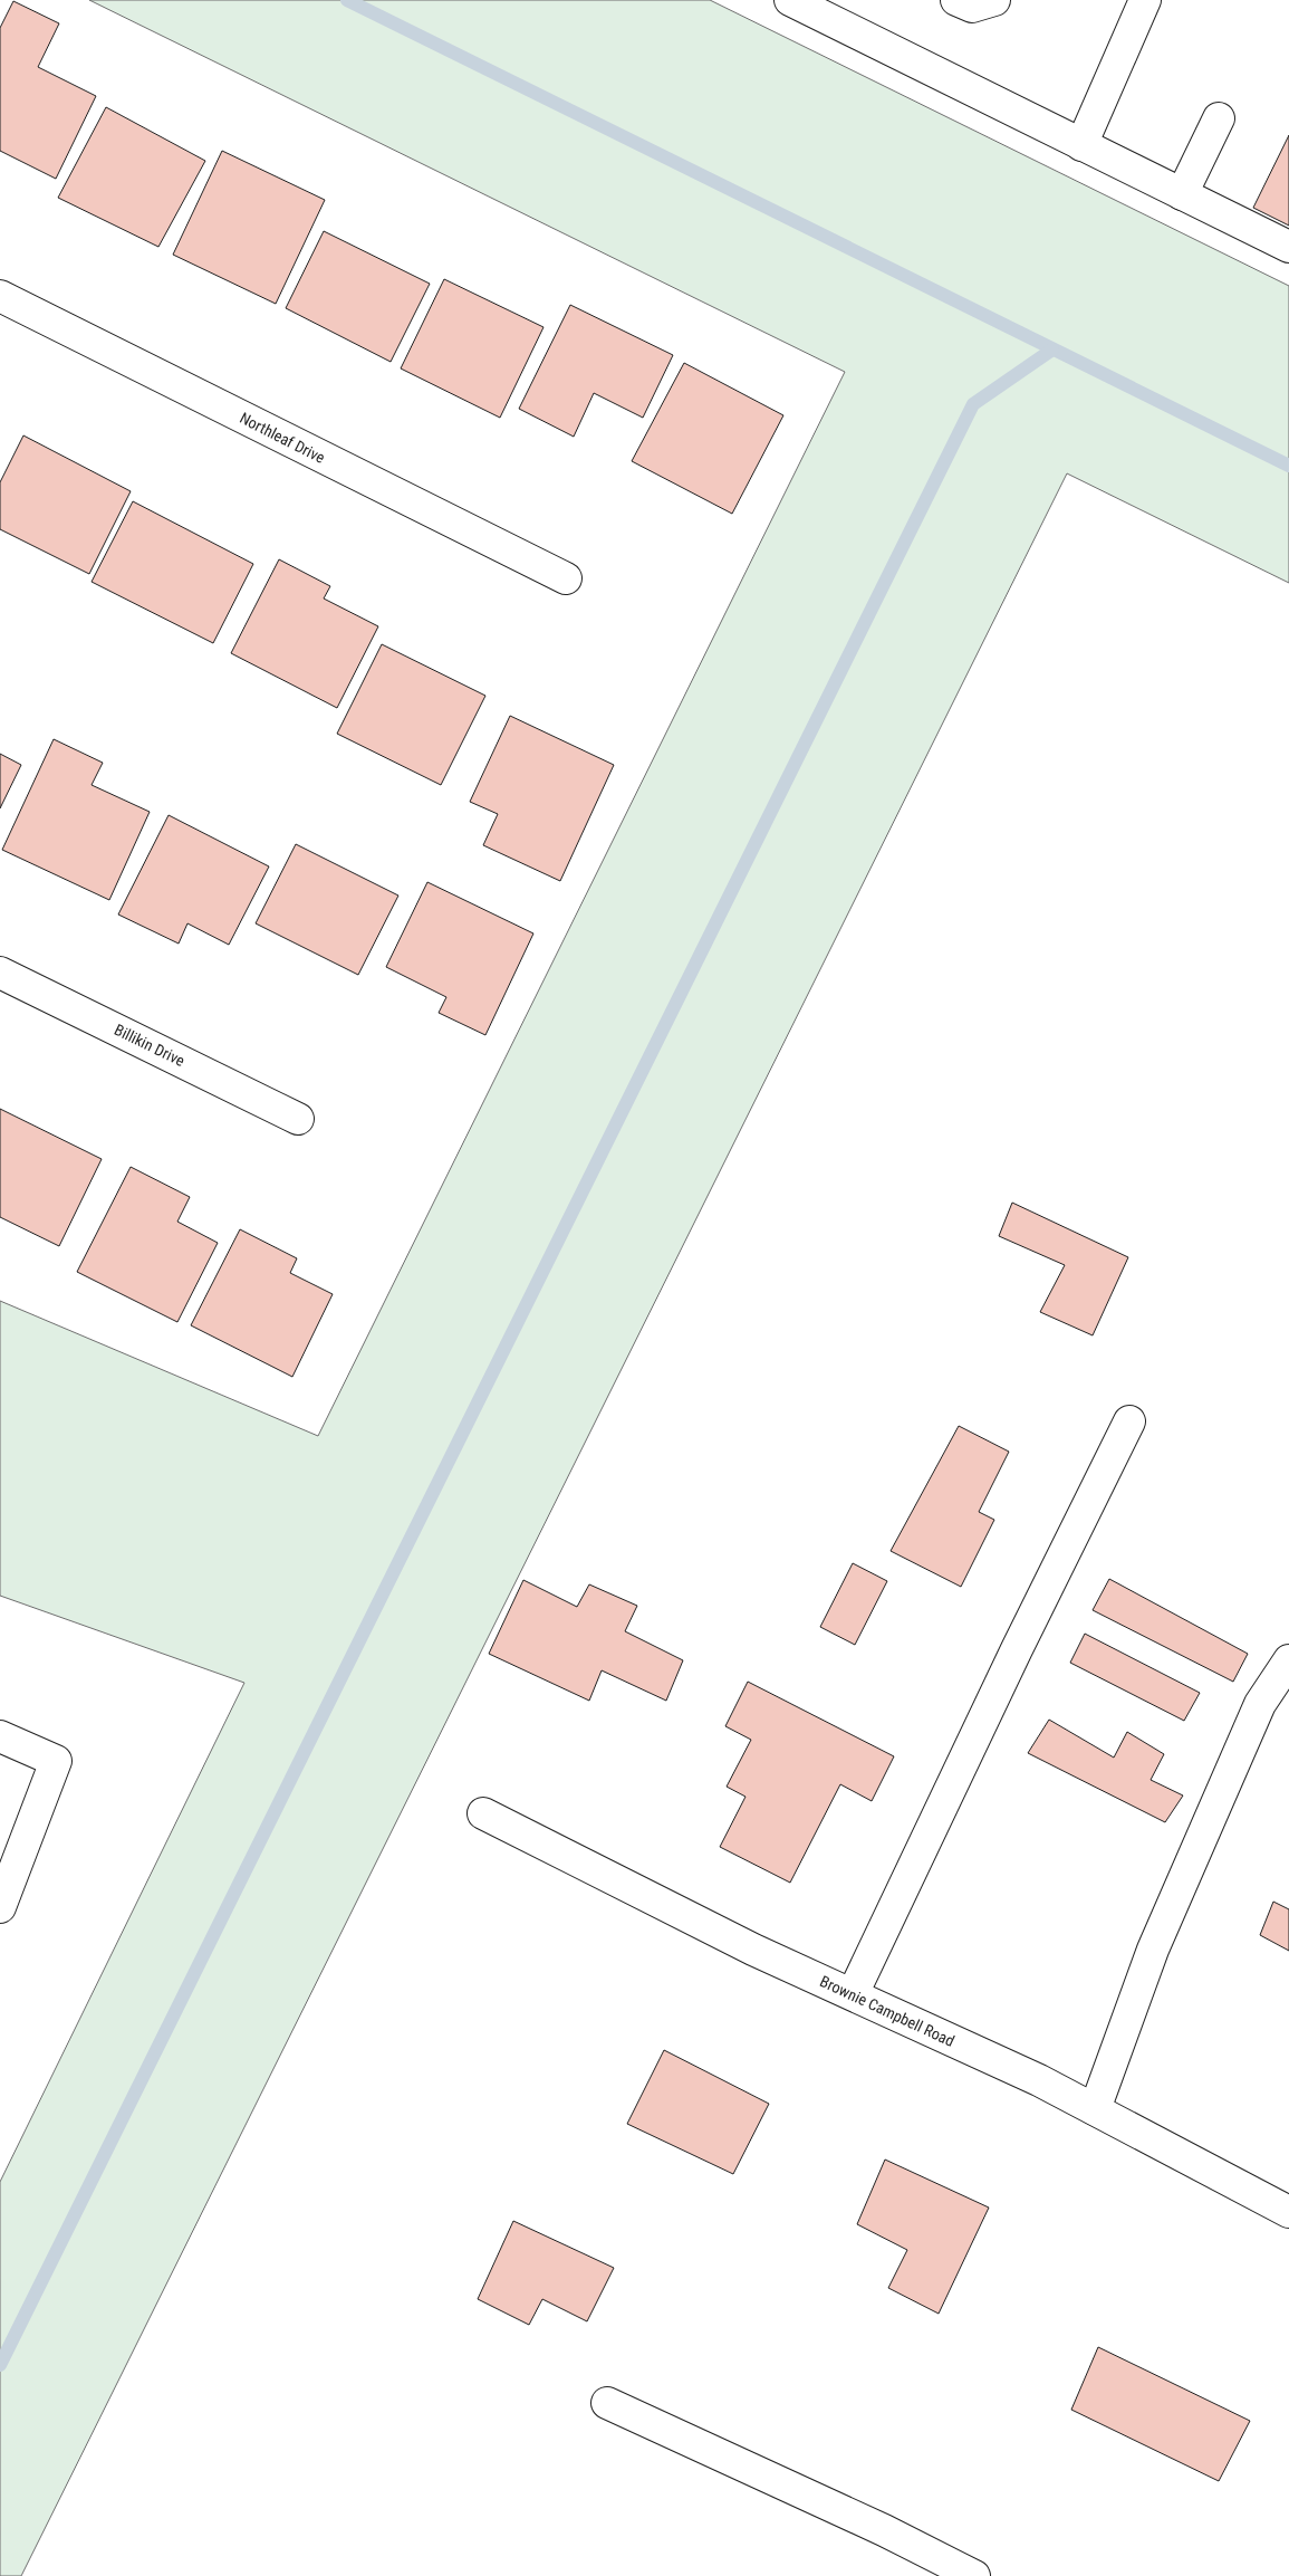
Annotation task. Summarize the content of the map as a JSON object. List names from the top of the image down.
{
  "streets": {
    "street": ["Northleaf Drive", "Billikin Drive", "Brownie Campbell Road"]
  }
}
